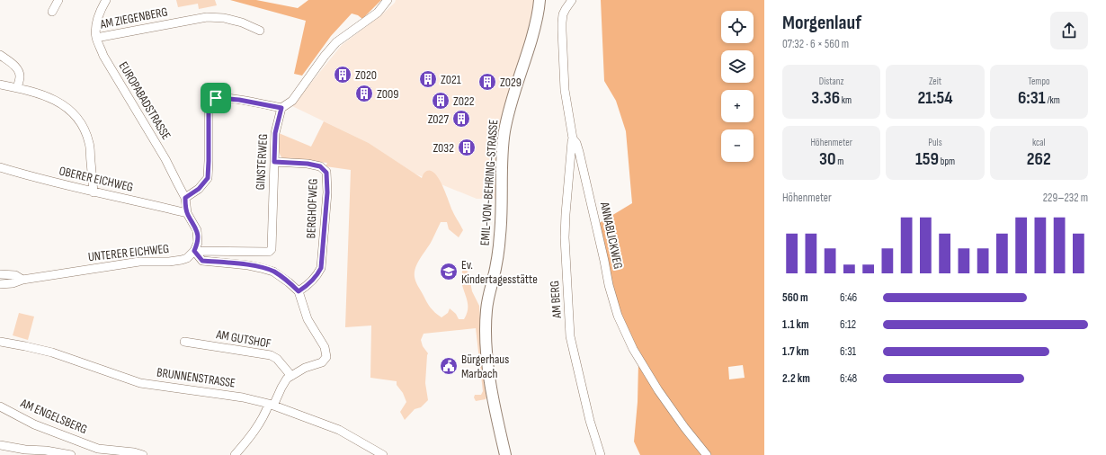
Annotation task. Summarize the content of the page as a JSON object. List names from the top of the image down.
{
  "streets": {
    "main road": ["EMIL-VON-BEHRING-STRASSE"],
    "street": [
      "AM ZIEGENBERG",
      "EUROPABADSTRASSE",
      "GINSTERWEG",
      "OBERER EICHWEG",
      "BERGHOFWEG",
      "ANNABLICKWEG",
      "UNTERER EICHWEG",
      "AM BERG",
      "AM GUTSHOF",
      "BRUNNENSTRASSE",
      "AM ENGELSBERG"
    ]
  },
  "crossings": [
    ["AM ZIEGENBERG", "EUROPABADSTRASSE"],
    ["EUROPABADSTRASSE", "OBERER EICHWEG"],
    ["GINSTERWEG", "BERGHOFWEG"],
    ["GINSTERWEG", "UNTERER EICHWEG"],
    ["ANNABLICKWEG", "AM BERG"]
  ],
  "places": {
    "building": [
      "Z020",
      "Z021",
      "Z029",
      "Z009",
      "Z022",
      "Z027",
      "Z032"
    ],
    "school or university": ["Ev. Kindertagesstätte"],
    "public building": ["Bürgerhaus Marbach"]
  },
  "page": {
    "heading": ["Morgenlauf", "07:32 · 6 × 560 m"],
    "map_buttons": ["+", "−"],
    "stats": [
      ["Distanz", "3.36 km"],
      ["Zeit", "21:54"],
      ["Tempo", "6:31 /km"],
      ["Höhenmeter", "30 m"],
      ["Puls", "159 bpm"],
      ["kcal", "262"]
    ],
    "chart": ["Höhenmeter", "229–232 m"],
    "list": [
      {
        "name": "560 m",
        "note": "6:46"
      },
      {
        "name": "1.1 km",
        "note": "6:12"
      },
      {
        "name": "1.7 km",
        "note": "6:31"
      },
      {
        "name": "2.2 km",
        "note": "6:48"
      }
    ]
  }
}
